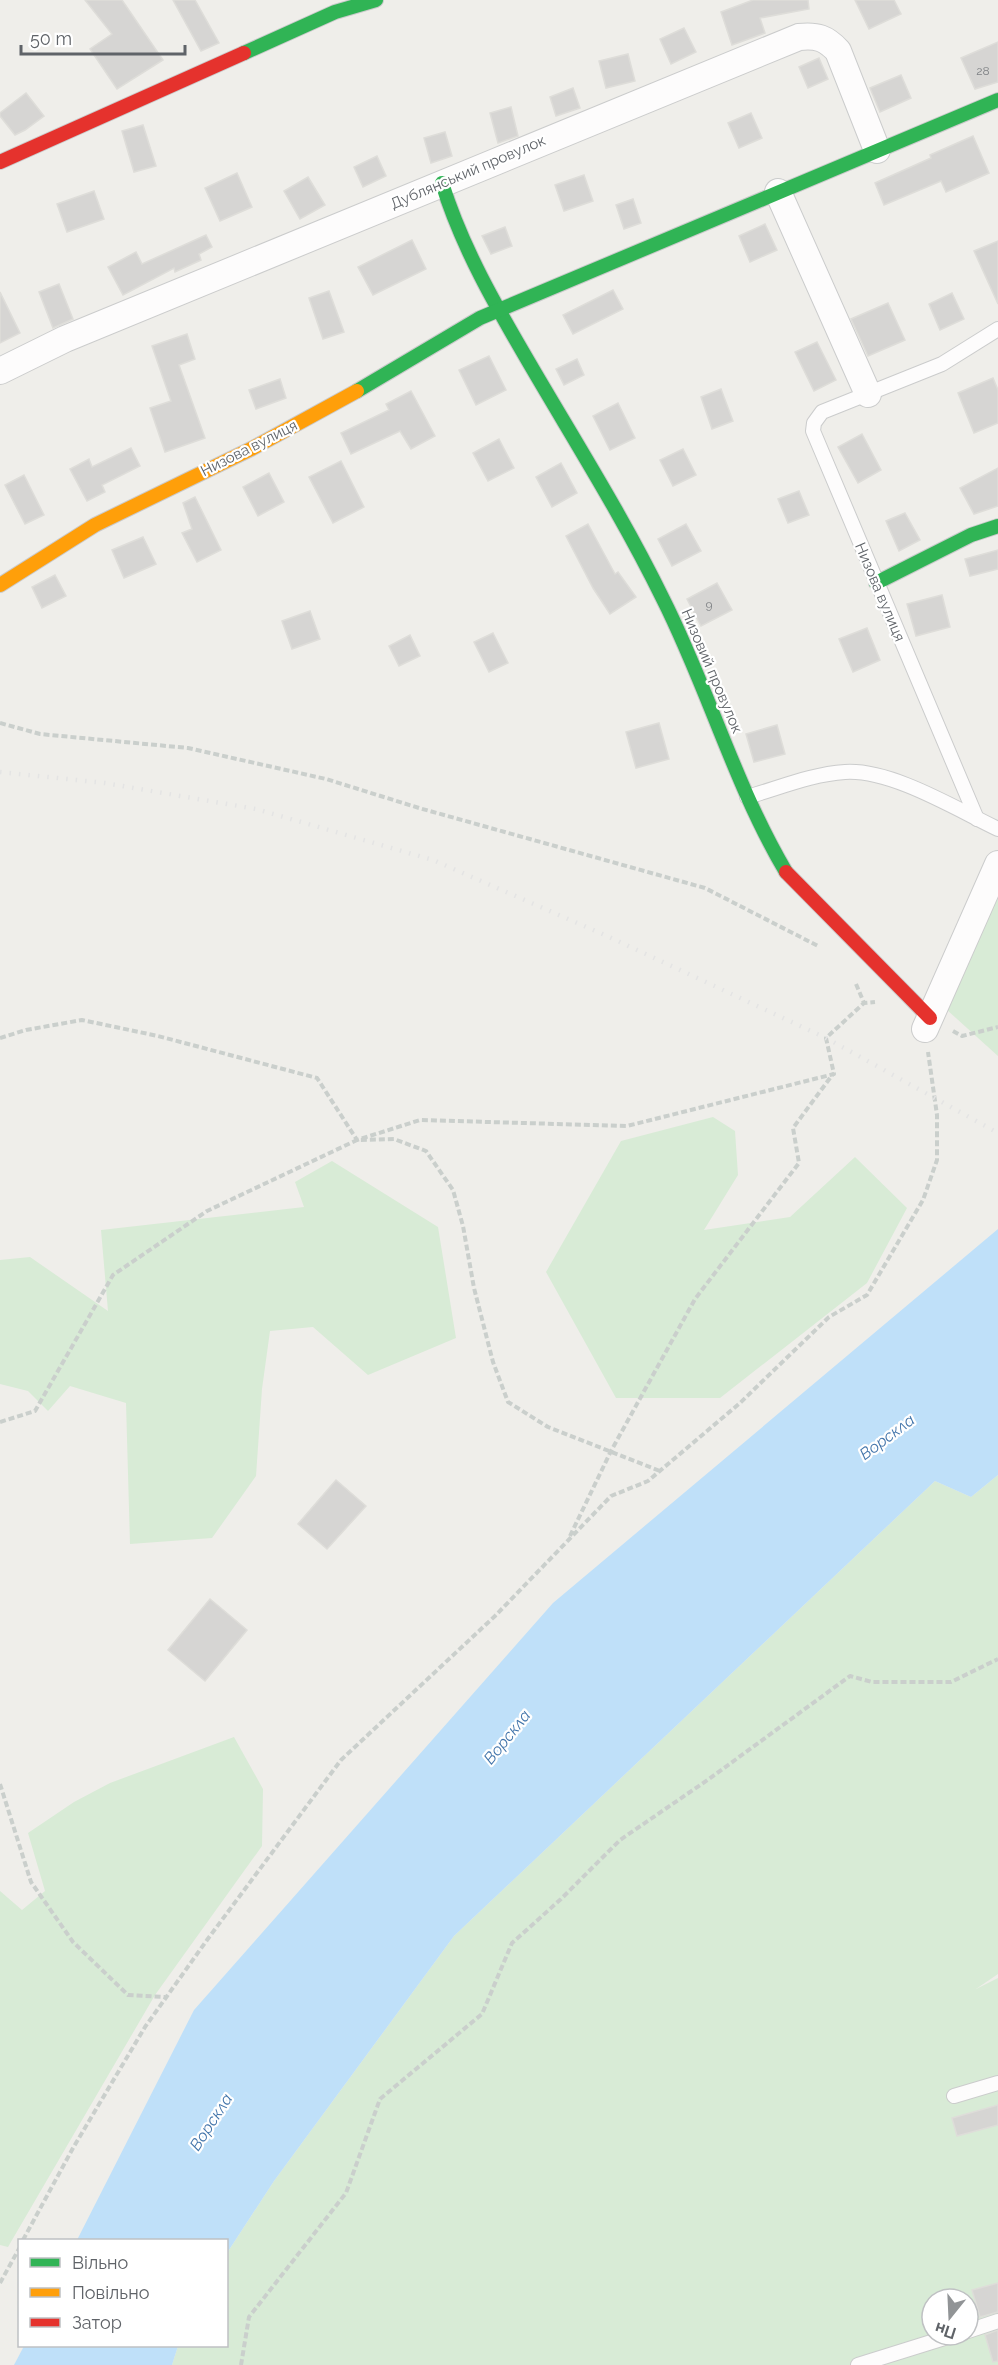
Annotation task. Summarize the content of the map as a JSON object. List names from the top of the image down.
{
  "streets": {
    "street": ["Дублянський провулок", "Низова вулиця", "Низовий провулок"]
  },
  "crossings": [
    ["Дублянський провулок", "Низова вулиця"],
    ["Низова вулиця", "Низовий провулок"]
  ],
  "water": ["Ворскла"],
  "house_numbers": ["28", "9"],
  "legend": ["Вільно", "Повільно", "Затор"],
  "scale_bar": "50 m",
  "north": "bottom"
}
